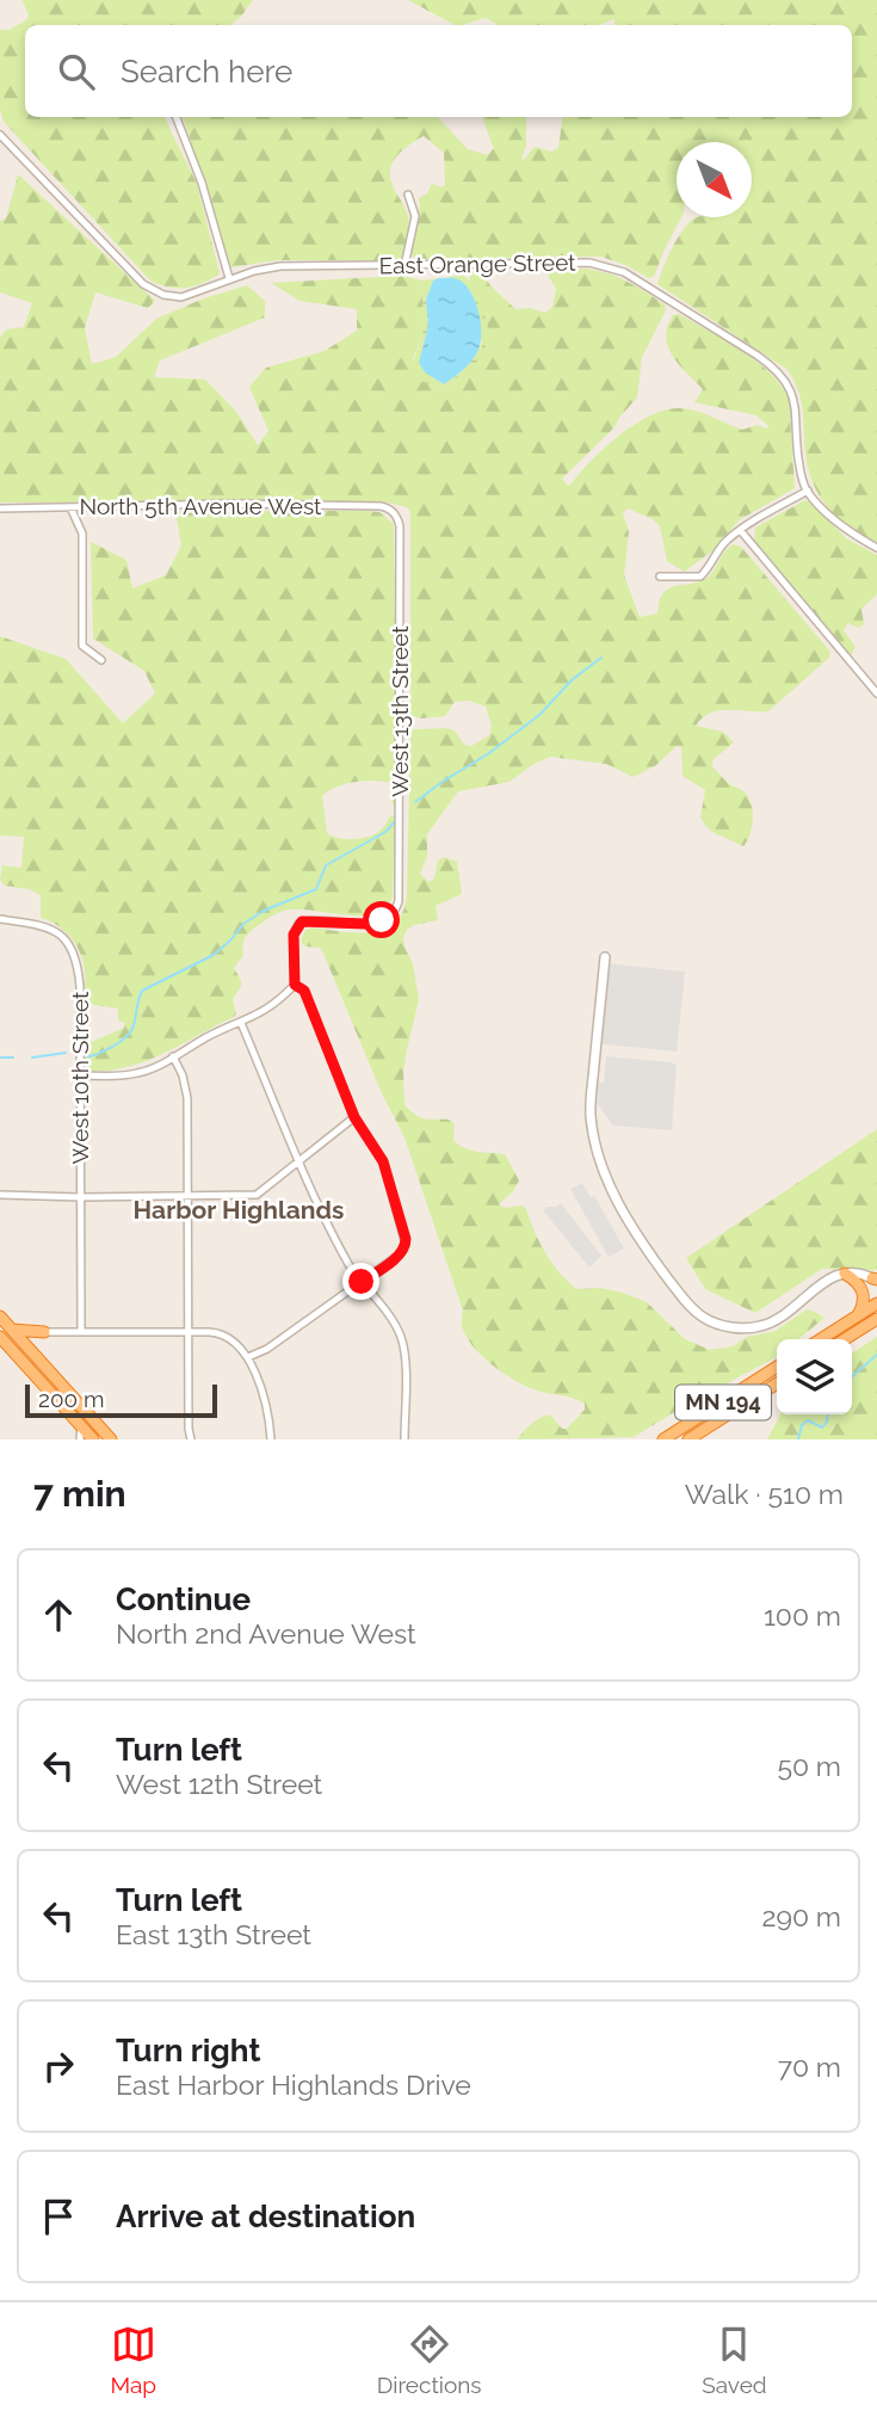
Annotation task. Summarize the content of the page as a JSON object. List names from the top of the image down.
{
  "streets": {
    "highway": ["MN 194"],
    "street": [
      "East Orange Street",
      "North 5th Avenue West",
      "West 13th Street",
      "West 10th Street"
    ]
  },
  "crossings": [
    ["North 5th Avenue West", "West 13th Street"]
  ],
  "districts": ["Harbor Highlands"],
  "scale_bar": "200 m",
  "north": "bottom right",
  "page": {
    "search": "Search here",
    "scale": "200 m",
    "heading": ["7 min", "Walk · 510 m"],
    "list": [
      ["Continue", "North 2nd Avenue West", "100 m"],
      ["Turn left", "West 12th Street", "50 m"],
      ["Turn left", "East 13th Street", "290 m"],
      ["Turn right", "East Harbor Highlands Drive", "70 m"],
      "Arrive at destination"
    ],
    "nav": ["Map", "Directions", "Saved"]
  }
}
